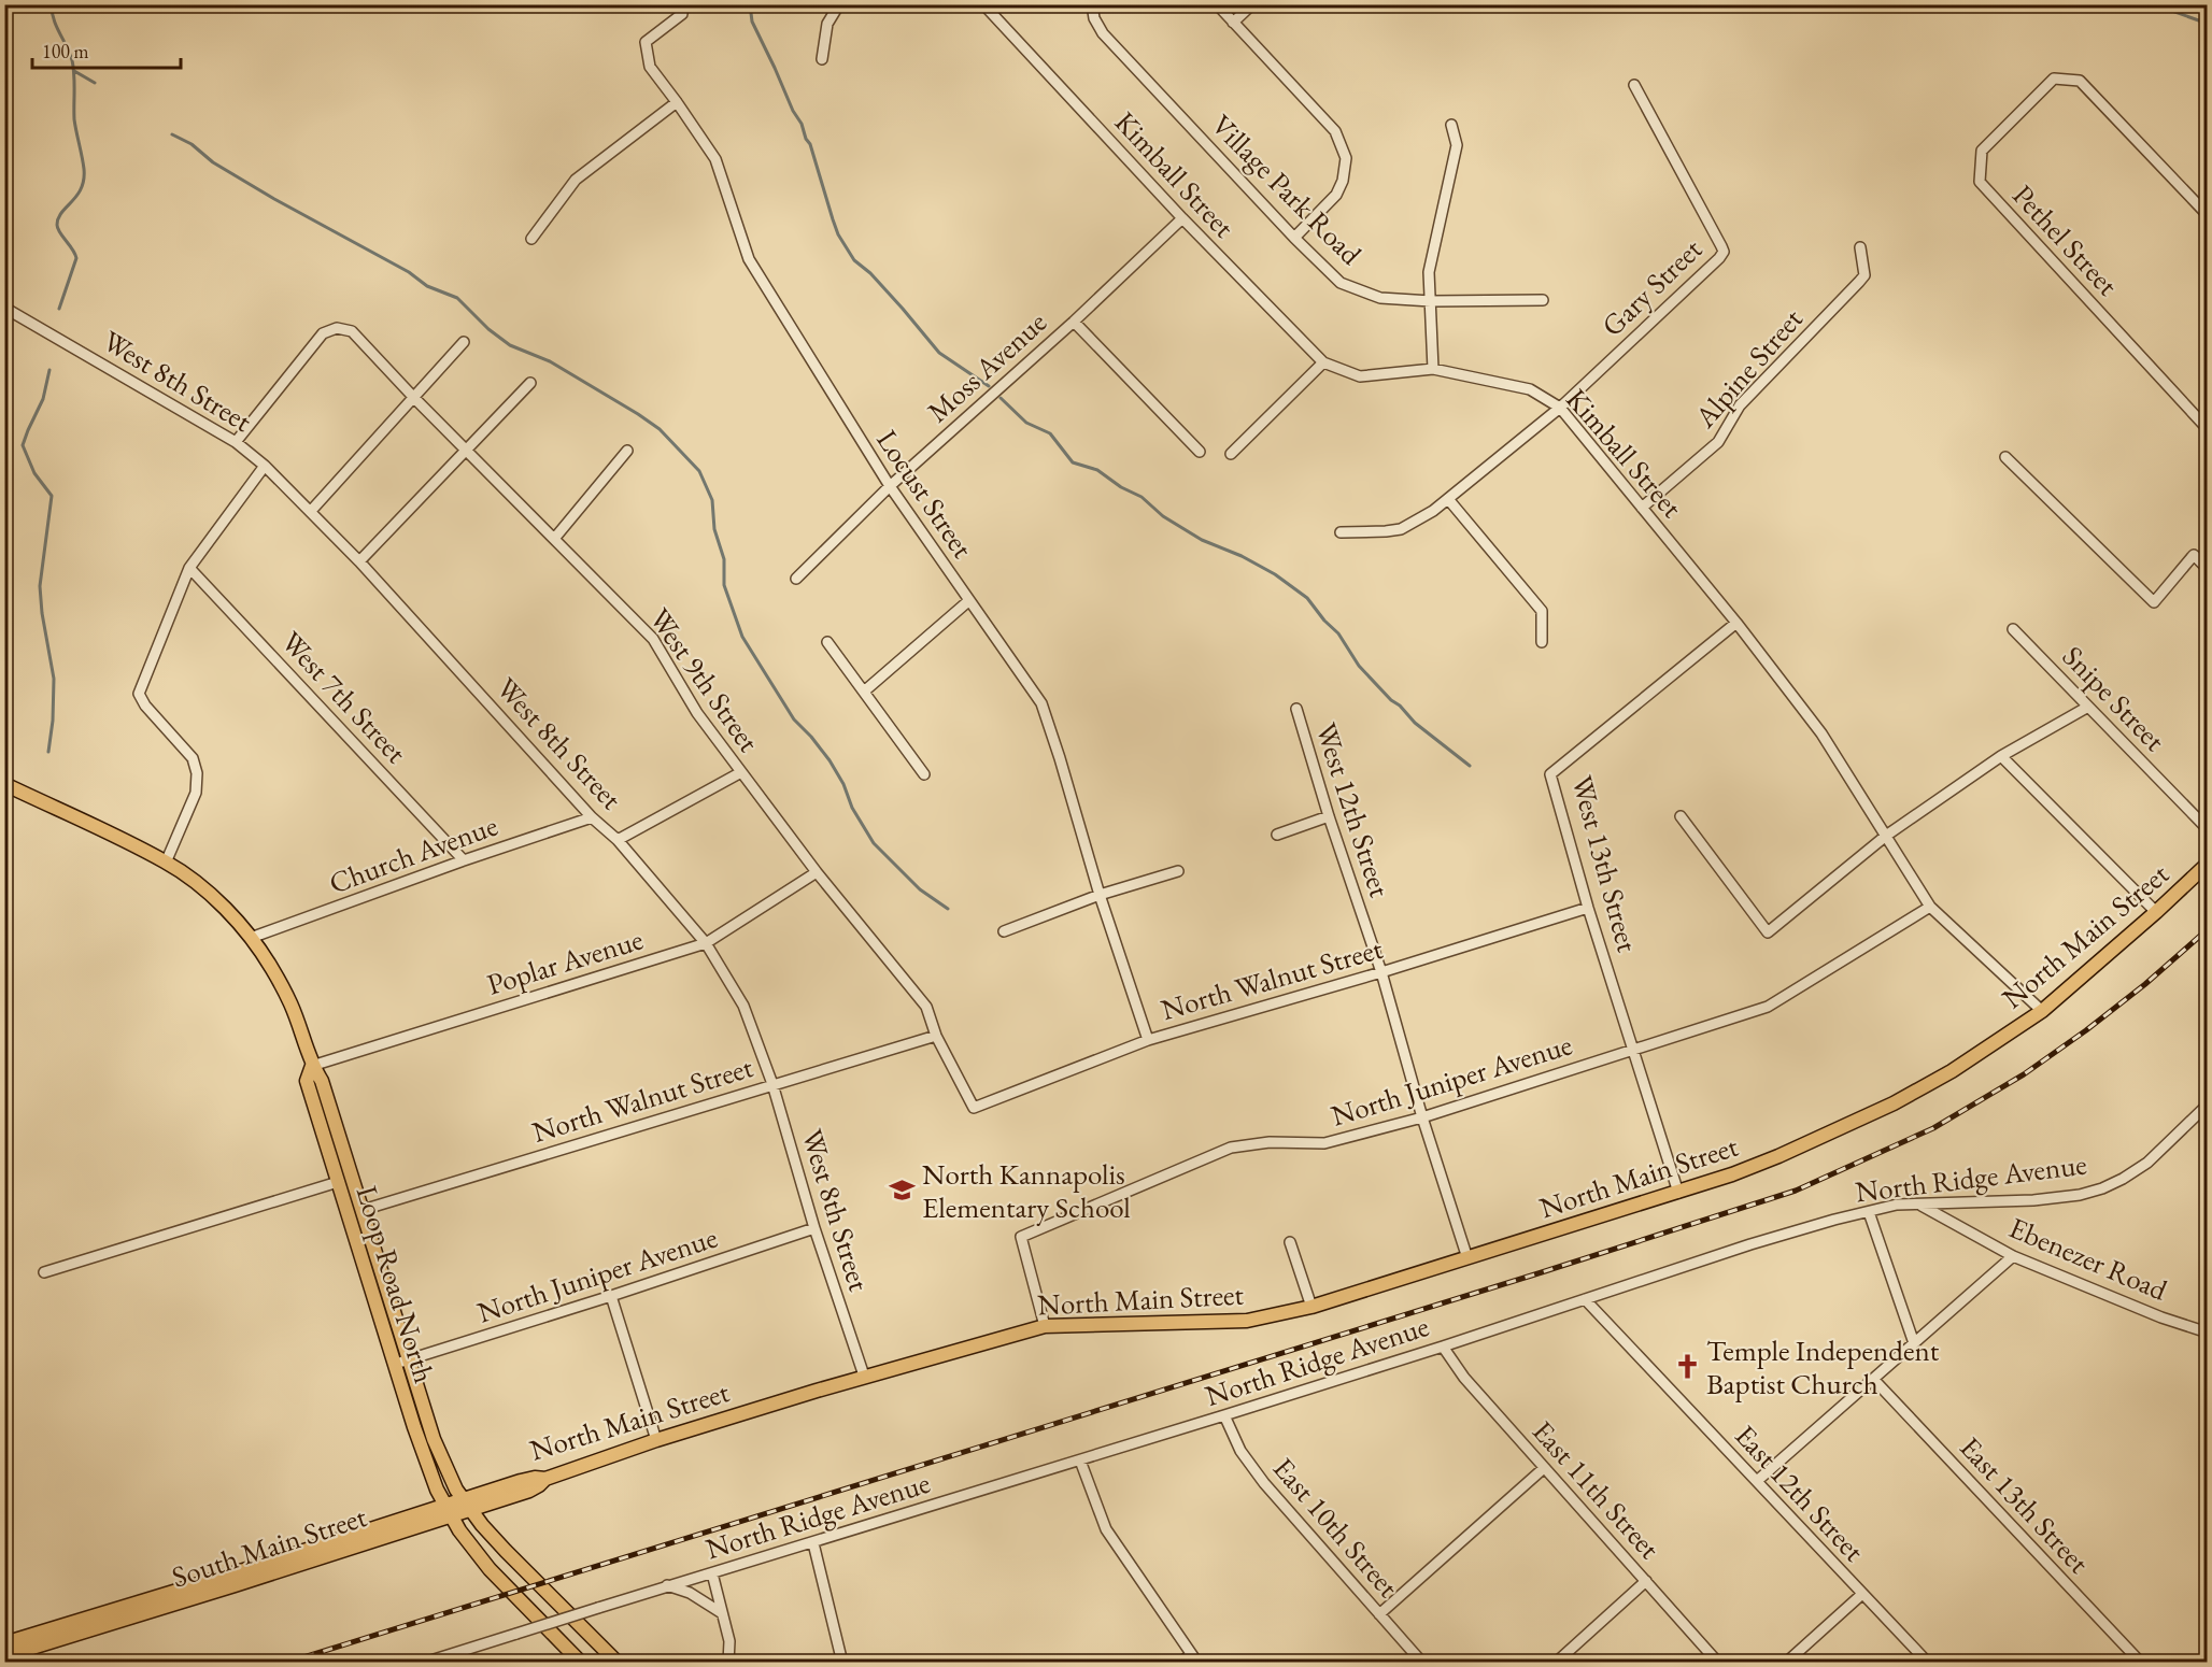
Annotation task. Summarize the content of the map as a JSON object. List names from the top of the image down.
{
  "streets": {
    "main road": ["North Main Street", "Loop Road North", "South Main Street"],
    "street": [
      "Kimball Street",
      "Village Park Road",
      "Pethel Street",
      "Gary Street",
      "Moss Avenue",
      "Alpine Street",
      "West 8th Street",
      "Locust Street",
      "West 9th Street",
      "West 7th Street",
      "Snipe Street",
      "West 12th Street",
      "Church Avenue",
      "West 13th Street",
      "Poplar Avenue",
      "North Walnut Street",
      "North Juniper Avenue",
      "North Ridge Avenue",
      "Ebenezer Road",
      "East 11th Street",
      "East 12th Street",
      "East 13th Street",
      "East 10th Street"
    ]
  },
  "crossings": [
    ["Kimball Street", "Gary Street"],
    ["Kimball Street", "Moss Avenue"],
    ["Kimball Street", "Alpine Street"],
    ["Kimball Street", "West 13th Street"],
    ["Kimball Street", "North Main Street"],
    ["Kimball Street", "North Juniper Avenue"],
    ["Moss Avenue", "Locust Street"],
    ["West 8th Street", "West 9th Street"],
    ["West 8th Street", "Church Avenue"],
    ["West 8th Street", "North Main Street"],
    ["West 8th Street", "Poplar Avenue"],
    ["West 8th Street", "North Walnut Street"],
    ["West 8th Street", "North Juniper Avenue"],
    ["Locust Street", "North Walnut Street"],
    ["West 9th Street", "Poplar Avenue"],
    ["West 9th Street", "North Walnut Street"],
    ["West 7th Street", "Church Avenue"],
    ["West 12th Street", "North Main Street"],
    ["West 12th Street", "North Walnut Street"],
    ["West 12th Street", "North Juniper Avenue"],
    ["Church Avenue", "Loop Road North"],
    ["West 13th Street", "North Main Street"],
    ["West 13th Street", "North Walnut Street"],
    ["West 13th Street", "North Juniper Avenue"],
    ["North Main Street", "North Juniper Avenue"],
    ["North Main Street", "Loop Road North"],
    ["Poplar Avenue", "Loop Road North"],
    ["North Walnut Street", "Loop Road North"],
    ["North Juniper Avenue", "Loop Road North"],
    ["North Ridge Avenue", "Ebenezer Road"],
    ["North Ridge Avenue", "East 11th Street"],
    ["North Ridge Avenue", "East 12th Street"],
    ["North Ridge Avenue", "East 10th Street"],
    ["Loop Road North", "South Main Street"]
  ],
  "places": {
    "school or university": ["North Kannapolis Elementary School"],
    "church": ["Temple Independent Baptist Church"]
  },
  "scale_bar": "100 m"
}
